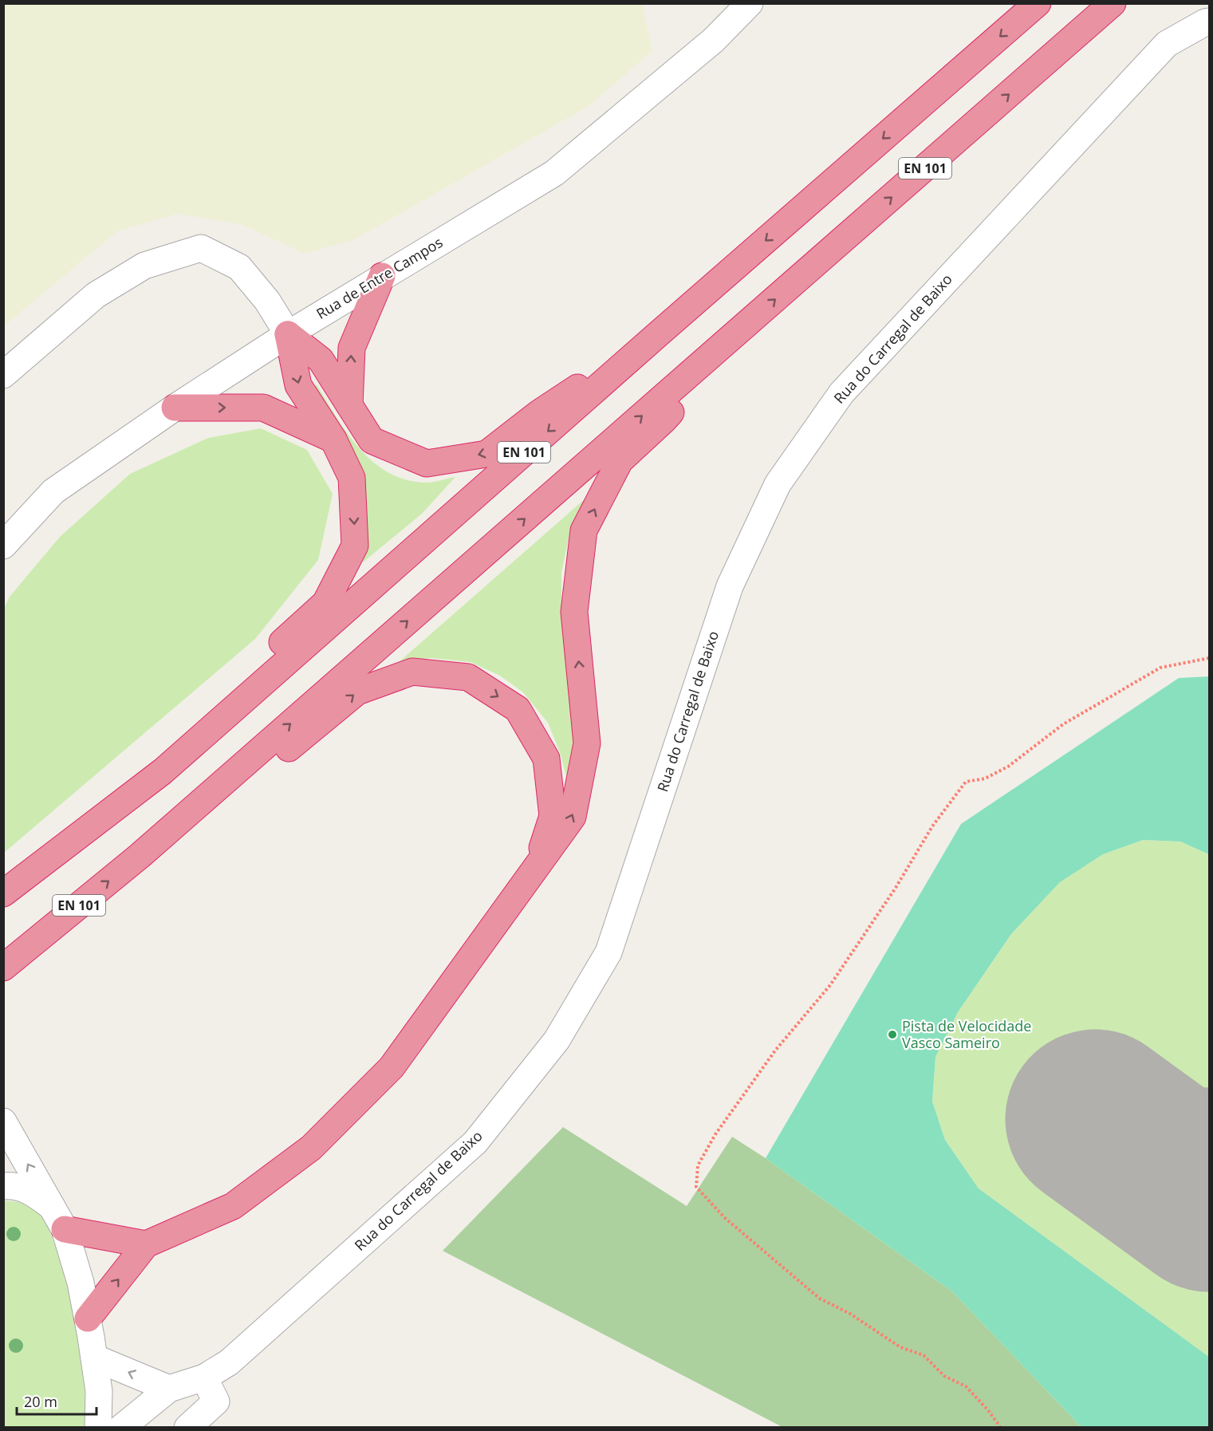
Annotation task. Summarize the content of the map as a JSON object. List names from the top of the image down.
{
  "streets": {
    "highway": ["EN 101"],
    "street": ["Rua de Entre Campos", "Rua do Carregal de Baixo"]
  },
  "places": ["Pista de Velocidade Vasco Sameiro"],
  "scale_bar": "20 m"
}
